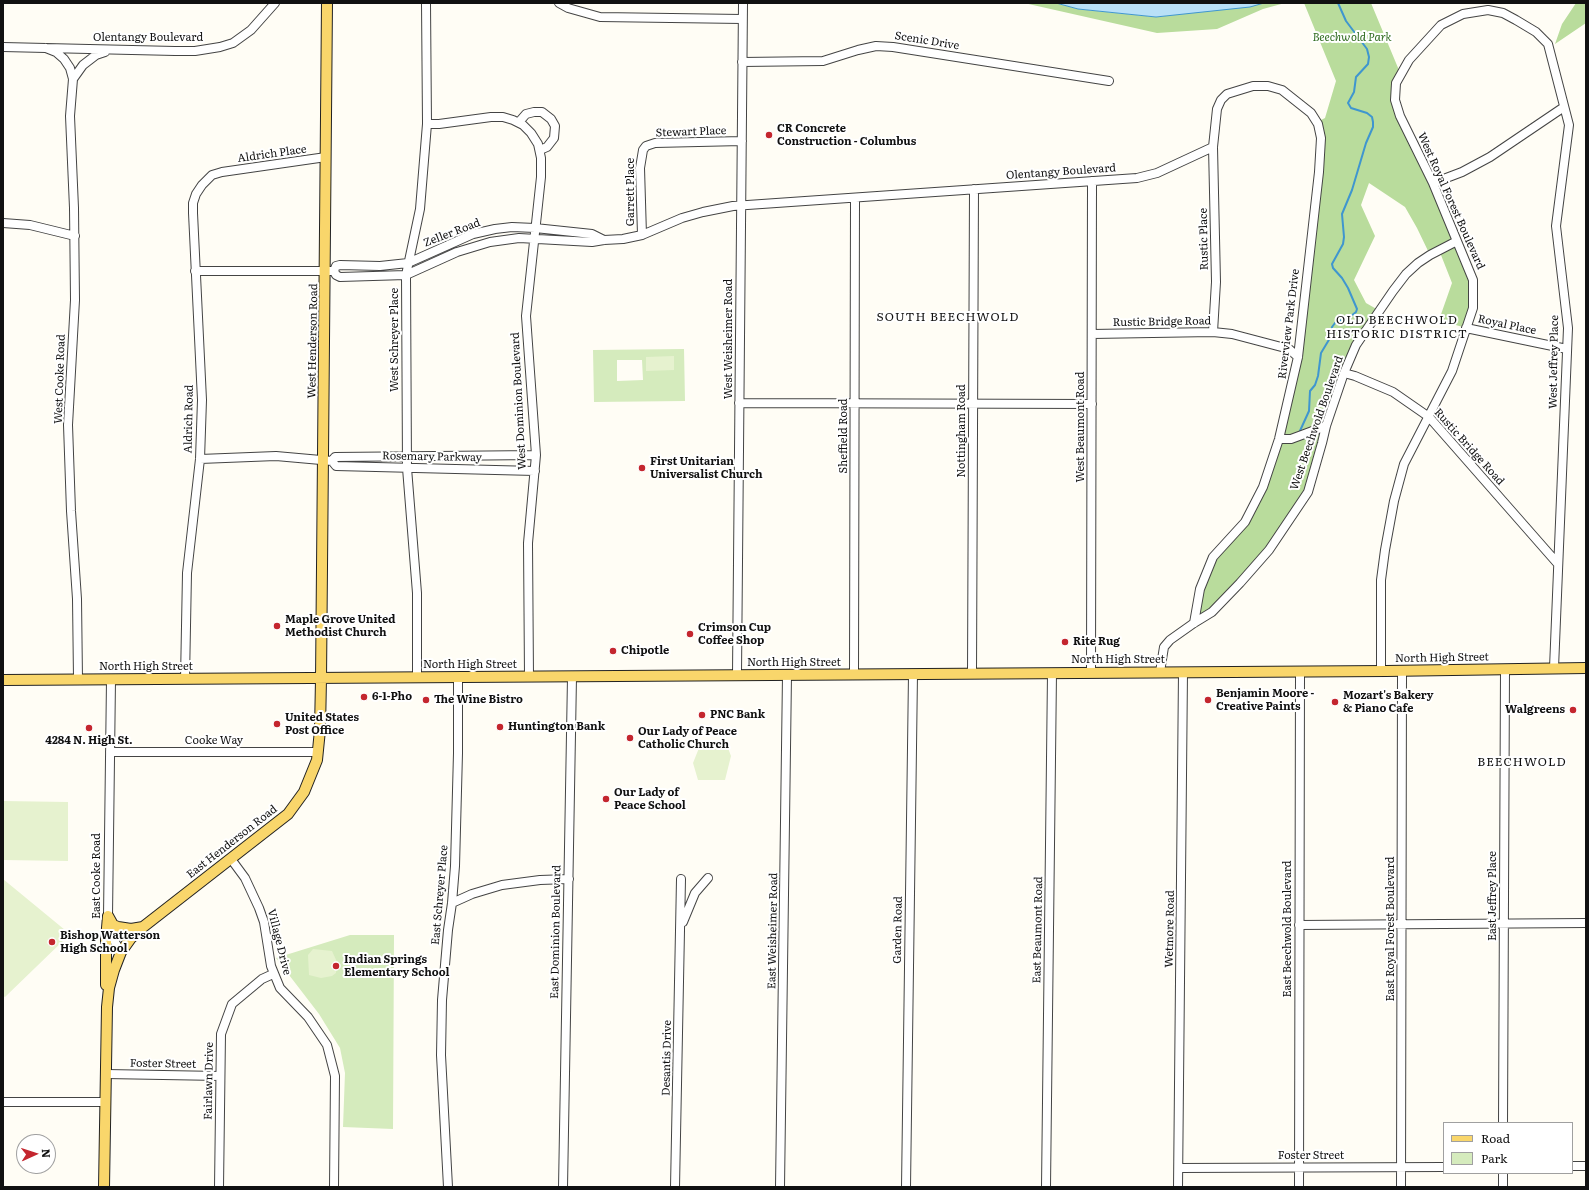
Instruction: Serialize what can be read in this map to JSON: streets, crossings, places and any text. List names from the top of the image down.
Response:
{
  "streets": {
    "main road": ["West Henderson Road", "North High Street", "East Henderson Road"],
    "street": [
      "Olentangy Boulevard",
      "Scenic Drive",
      "Stewart Place",
      "Aldrich Place",
      "Garrett Place",
      "West Royal Forest Boulevard",
      "Zeller Road",
      "Rustic Place",
      "Rustic Bridge Road",
      "Riverview Park Drive",
      "Royal Place",
      "West Weisheimer Road",
      "West Schreyer Place",
      "West Jeffrey Place",
      "West Cooke Road",
      "West Dominion Boulevard",
      "Aldrich Road",
      "West Beechwold Boulevard",
      "West Beaumont Road",
      "Nottingham Road",
      "Sheffield Road",
      "Rosemary Parkway",
      "Cooke Way",
      "East Cooke Road",
      "East Schreyer Place",
      "East Jeffrey Place",
      "Wetmore Road",
      "East Beechwold Boulevard",
      "East Royal Forest Boulevard",
      "Garden Road",
      "East Beaumont Road",
      "East Weisheimer Road",
      "East Dominion Boulevard",
      "Village Drive",
      "Desantis Drive",
      "Foster Street",
      "Fairlawn Drive"
    ]
  },
  "crossings": [
    ["Olentangy Boulevard", "Zeller Road"],
    ["Olentangy Boulevard", "Rustic Place"],
    ["Olentangy Boulevard", "Riverview Park Drive"],
    ["Olentangy Boulevard", "West Weisheimer Road"],
    ["Olentangy Boulevard", "West Cooke Road"],
    ["Olentangy Boulevard", "West Beaumont Road"],
    ["Olentangy Boulevard", "Nottingham Road"],
    ["Olentangy Boulevard", "Sheffield Road"],
    ["Scenic Drive", "West Weisheimer Road"],
    ["Stewart Place", "Garrett Place"],
    ["Stewart Place", "West Weisheimer Road"],
    ["Aldrich Place", "West Henderson Road"],
    ["Aldrich Place", "Aldrich Road"],
    ["Garrett Place", "Zeller Road"],
    ["West Royal Forest Boulevard", "Rustic Bridge Road"],
    ["West Royal Forest Boulevard", "Royal Place"],
    ["West Royal Forest Boulevard", "West Jeffrey Place"],
    ["West Royal Forest Boulevard", "West Beechwold Boulevard"],
    ["West Royal Forest Boulevard", "North High Street"],
    ["Zeller Road", "West Weisheimer Road"],
    ["Zeller Road", "West Schreyer Place"],
    ["Zeller Road", "West Henderson Road"],
    ["Zeller Road", "West Dominion Boulevard"],
    ["Zeller Road", "Aldrich Road"],
    ["Rustic Place", "Rustic Bridge Road"],
    ["Rustic Place", "Riverview Park Drive"],
    ["Rustic Bridge Road", "Riverview Park Drive"],
    ["Rustic Bridge Road", "West Jeffrey Place"],
    ["Rustic Bridge Road", "West Beechwold Boulevard"],
    ["Rustic Bridge Road", "West Beaumont Road"],
    ["Riverview Park Drive", "West Beechwold Boulevard"],
    ["Royal Place", "West Jeffrey Place"],
    ["West Weisheimer Road", "North High Street"],
    ["West Schreyer Place", "Rosemary Parkway"],
    ["West Schreyer Place", "North High Street"],
    ["West Henderson Road", "Rosemary Parkway"],
    ["West Henderson Road", "North High Street"],
    ["West Henderson Road", "East Henderson Road"],
    ["West Jeffrey Place", "North High Street"],
    ["West Cooke Road", "North High Street"],
    ["West Dominion Boulevard", "Rosemary Parkway"],
    ["West Dominion Boulevard", "North High Street"],
    ["Aldrich Road", "Rosemary Parkway"],
    ["Aldrich Road", "North High Street"],
    ["West Beechwold Boulevard", "North High Street"],
    ["West Beaumont Road", "North High Street"],
    ["Nottingham Road", "North High Street"],
    ["Sheffield Road", "North High Street"],
    ["North High Street", "East Henderson Road"],
    ["North High Street", "East Cooke Road"],
    ["North High Street", "East Schreyer Place"],
    ["North High Street", "East Jeffrey Place"],
    ["North High Street", "Wetmore Road"],
    ["North High Street", "East Beechwold Boulevard"],
    ["North High Street", "East Royal Forest Boulevard"],
    ["North High Street", "Garden Road"],
    ["North High Street", "East Beaumont Road"],
    ["North High Street", "East Weisheimer Road"],
    ["North High Street", "East Dominion Boulevard"],
    ["Cooke Way", "East Henderson Road"],
    ["Cooke Way", "East Cooke Road"],
    ["East Henderson Road", "East Cooke Road"],
    ["East Henderson Road", "Village Drive"],
    ["Wetmore Road", "Foster Street"],
    ["East Beechwold Boulevard", "Foster Street"],
    ["East Royal Forest Boulevard", "Foster Street"],
    ["Village Drive", "Fairlawn Drive"],
    ["Foster Street", "Fairlawn Drive"]
  ],
  "districts": ["SOUTH BEECHWOLD", "OLD BEECHWOLD HISTORIC DISTRICT", "BEECHWOLD"],
  "parks": ["Beechwold Park"],
  "places": [
    "CR Concrete Construction - Columbus",
    "First Unitarian Universalist Church",
    "Maple Grove United Methodist Church",
    "Crimson Cup Coffee Shop",
    "Rite Rug",
    "Chipotle",
    "6-1-Pho",
    "The Wine Bistro",
    "Benjamin Moore - Creative Paints",
    "Mozart's Bakery & Piano Cafe",
    "Walgreens",
    "PNC Bank",
    "United States Post Office",
    "Huntington Bank",
    "4284 N. High St.",
    "Our Lady of Peace Catholic Church",
    "Our Lady of Peace School",
    "Bishop Watterson High School",
    "Indian Springs Elementary School"
  ],
  "legend": ["Road", "Park"],
  "north": "right"
}
